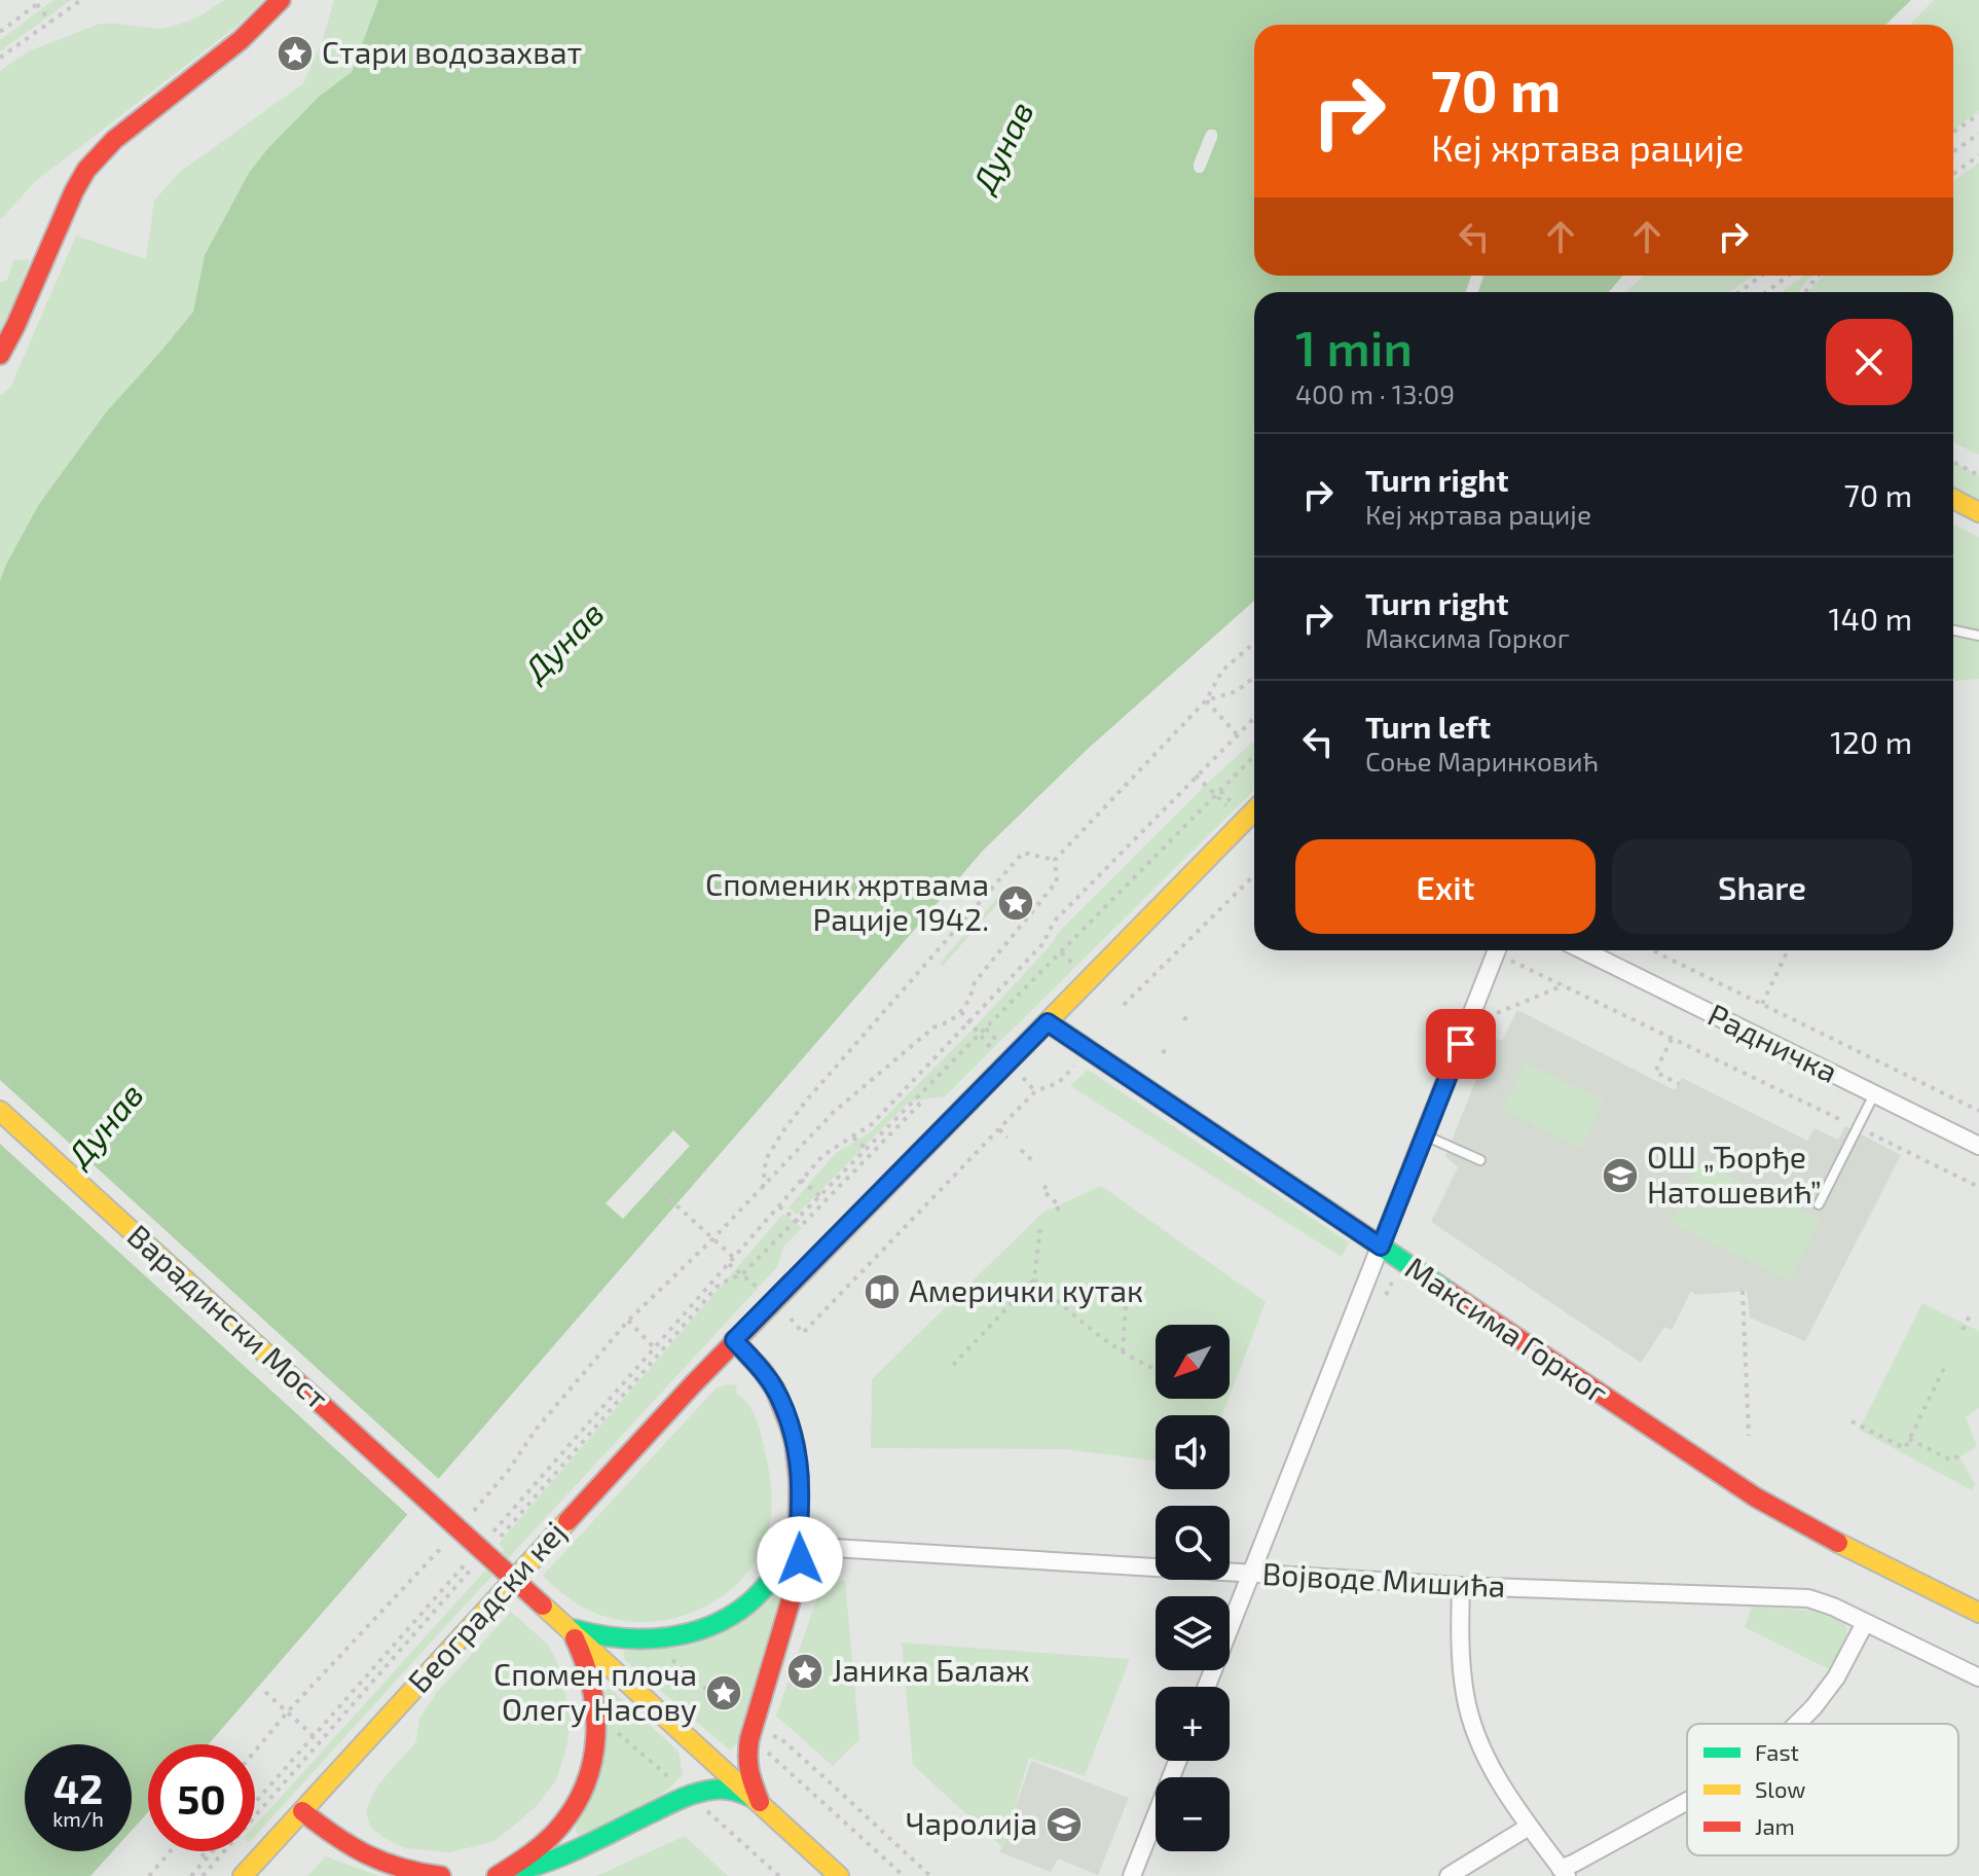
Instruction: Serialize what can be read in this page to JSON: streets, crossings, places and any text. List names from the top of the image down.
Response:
{
  "streets": {
    "main road": ["Варадински Мост", "Максима Горког", "Београдски кеј"],
    "street": ["Радничка", "Војводе Мишића"]
  },
  "crossings": [
    ["Максима Горког", "Београдски кеј"]
  ],
  "water": ["Дунав"],
  "places": {
    "place": [
      "Стари водозахват",
      "Споменик жртвама Рације 1942.",
      "Јаника Балаж",
      "Спомен плоча Олегу Насову"
    ],
    "school or university": ["ОШ „Ђорђе Натошевић”", "Чаролија"],
    "library": ["Амерички кутак"]
  },
  "legend": ["Fast", "Slow", "Jam"],
  "north": "bottom left",
  "page": {
    "turn": ["70 m", "Кеј жртава рације"],
    "heading": ["1 min", "400 m · 13:09"],
    "list": [
      {
        "name": "Turn right",
        "note": "Кеј жртава рације",
        "value": "70 m"
      },
      {
        "name": "Turn right",
        "note": "Максима Горког",
        "value": "140 m"
      },
      {
        "name": "Turn left",
        "note": "Соње Маринковић",
        "value": "120 m"
      }
    ],
    "buttons": ["Exit", "Share"],
    "map_buttons": ["+", "−"],
    "speed": "42 km/h",
    "limit": "50"
  }
}
